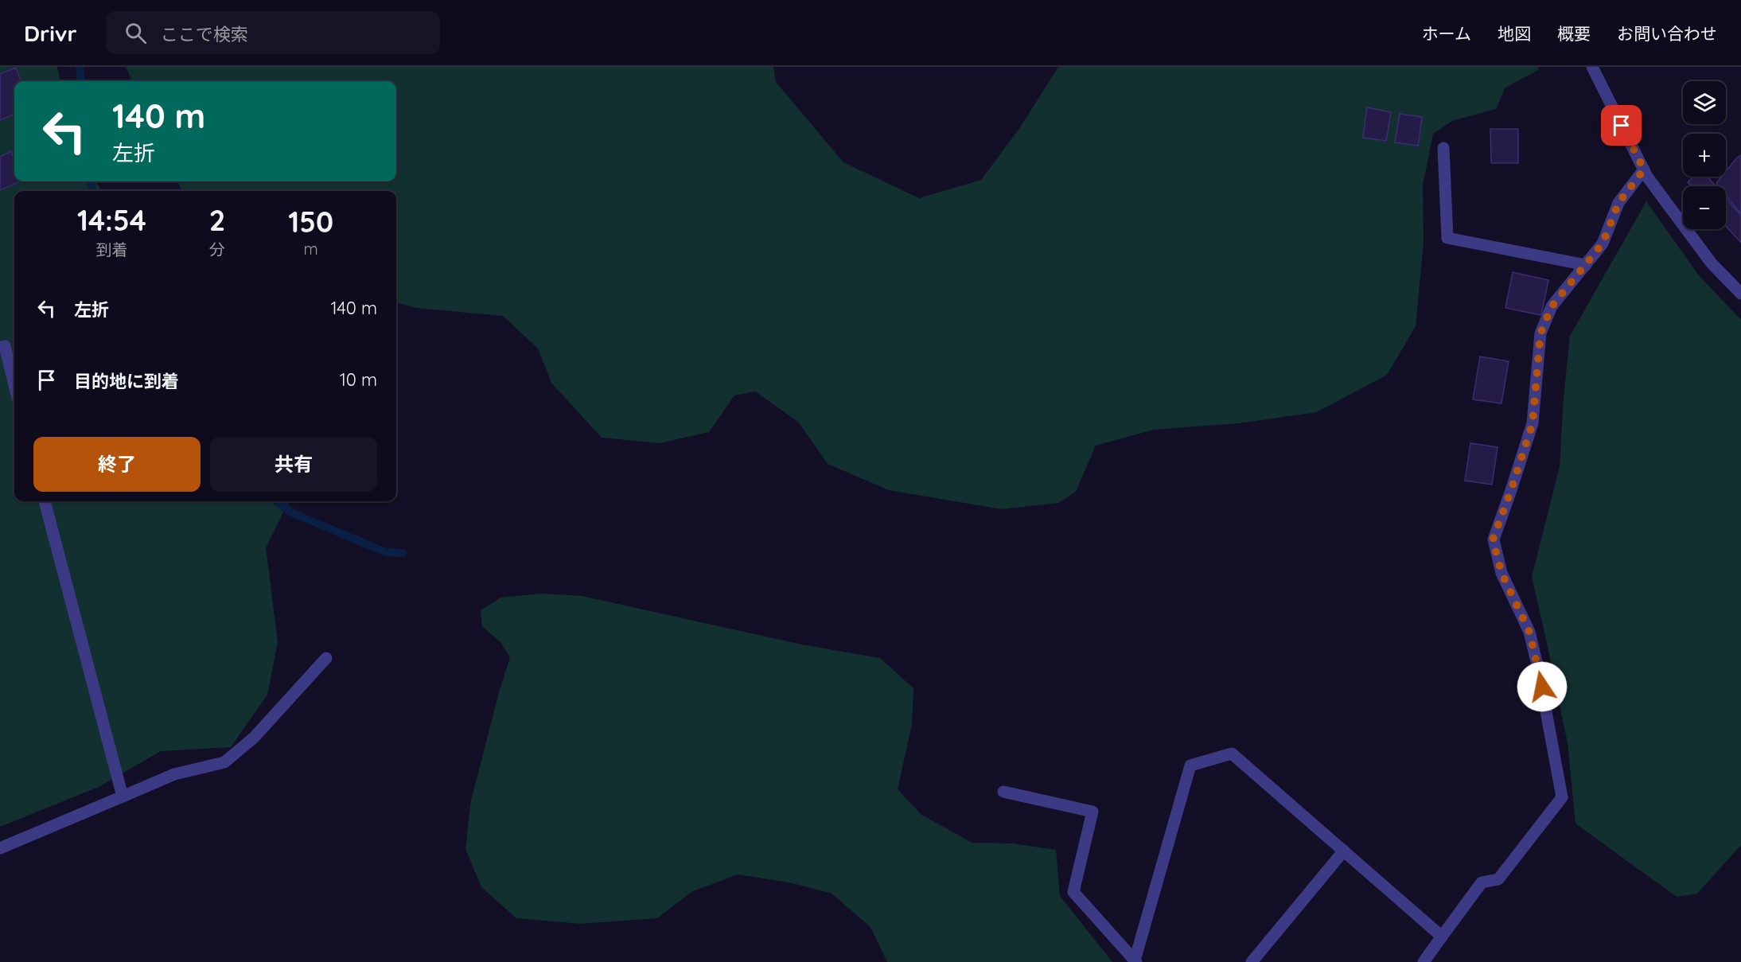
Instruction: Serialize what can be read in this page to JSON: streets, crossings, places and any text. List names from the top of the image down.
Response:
{
  "page": {
    "header": "Drivr",
    "search": "ここで検索",
    "nav": [
      "ホーム",
      "地図",
      "概要",
      "お問い合わせ"
    ],
    "map_buttons": ["+", "−"],
    "turn": ["140 m", "左折"],
    "eta": [
      "14:54",
      "到着",
      "2",
      "分",
      "150",
      "m"
    ],
    "list": [
      {
        "name": "左折",
        "value": "140 m"
      },
      {
        "name": "目的地に到着",
        "value": "10 m"
      }
    ],
    "buttons": ["終了", "共有"]
  }
}
